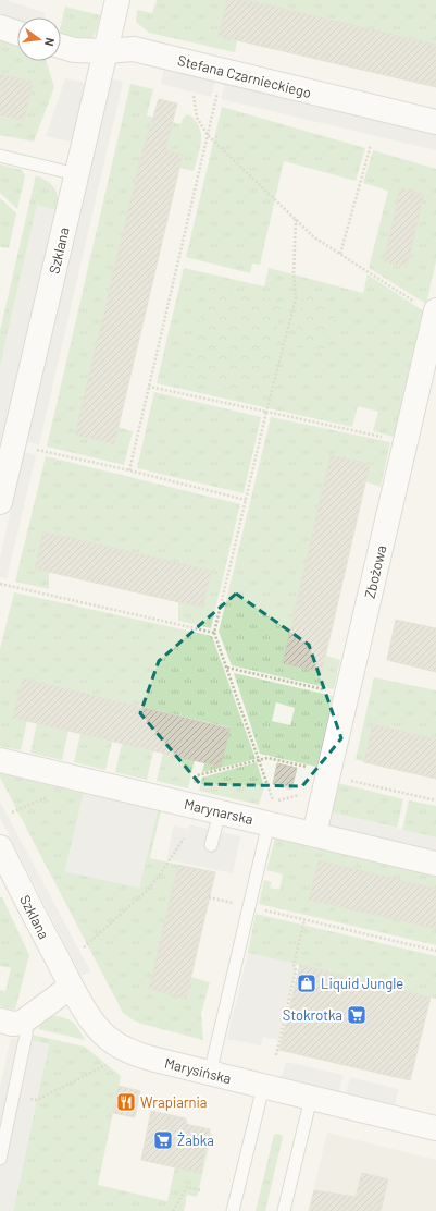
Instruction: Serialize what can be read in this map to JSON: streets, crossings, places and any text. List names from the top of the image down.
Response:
{
  "streets": {
    "street": [
      "Stefana Czarnieckiego",
      "Szklana",
      "Zbożowa",
      "Marynarska",
      "Marysińska"
    ]
  },
  "crossings": [
    ["Stefana Czarnieckiego", "Szklana"],
    ["Szklana", "Marysińska"],
    ["Zbożowa", "Marynarska"]
  ],
  "places": {
    "shop": ["Liquid Jungle"],
    "supermarket": ["Stokrotka", "Żabka"],
    "restaurant": ["Wrapiarnia"]
  },
  "north": "right"
}
